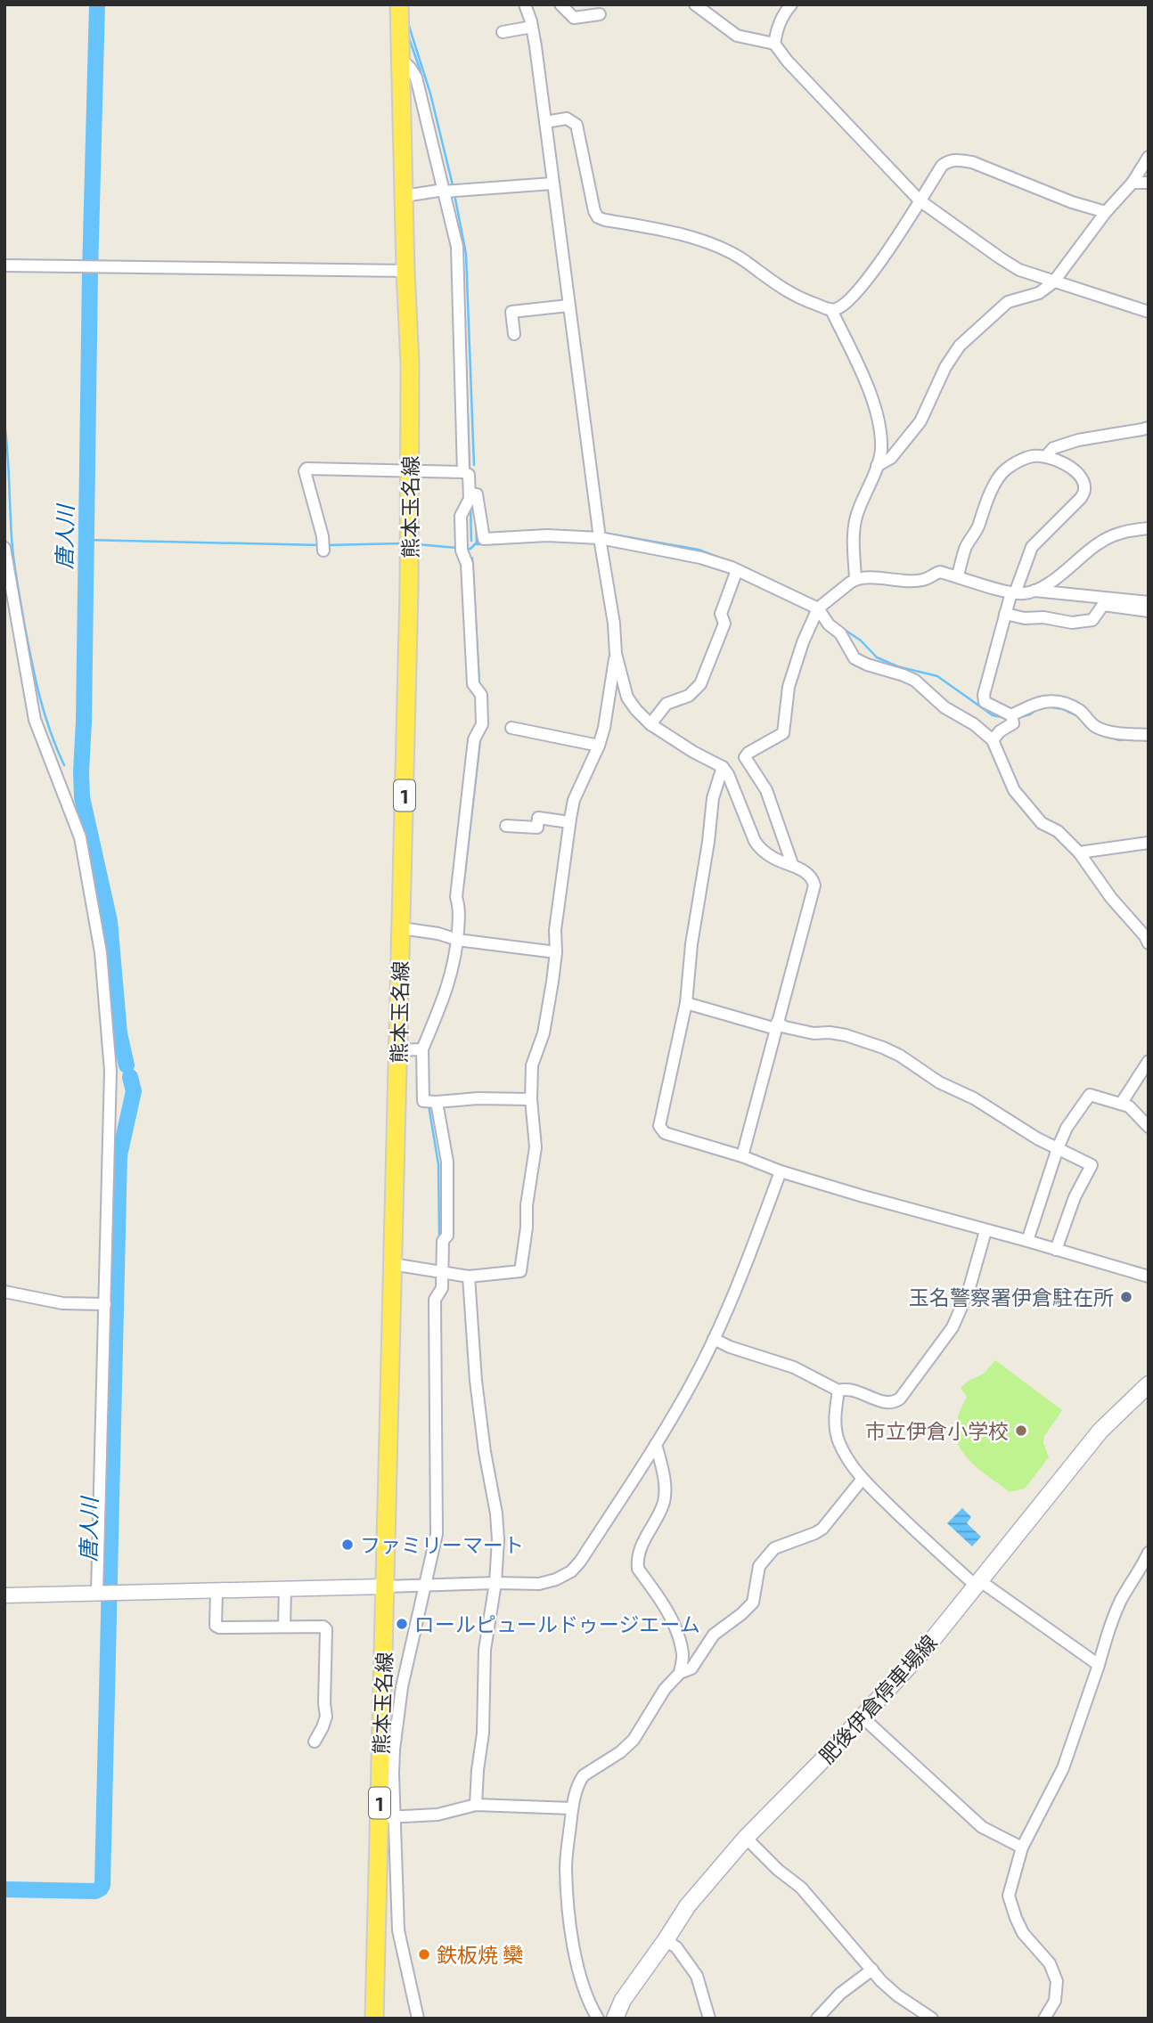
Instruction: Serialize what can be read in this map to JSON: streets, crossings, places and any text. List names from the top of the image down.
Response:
{
  "streets": {
    "main road": ["熊本玉名線", "1", "肥後伊倉停車場線"]
  },
  "water": ["唐人川"],
  "places": [
    "玉名警察署伊倉駐在所",
    "市立伊倉小学校",
    "ファミリーマート",
    "ロールピュールドゥージエーム",
    "鉄板焼 欒"
  ]
}
